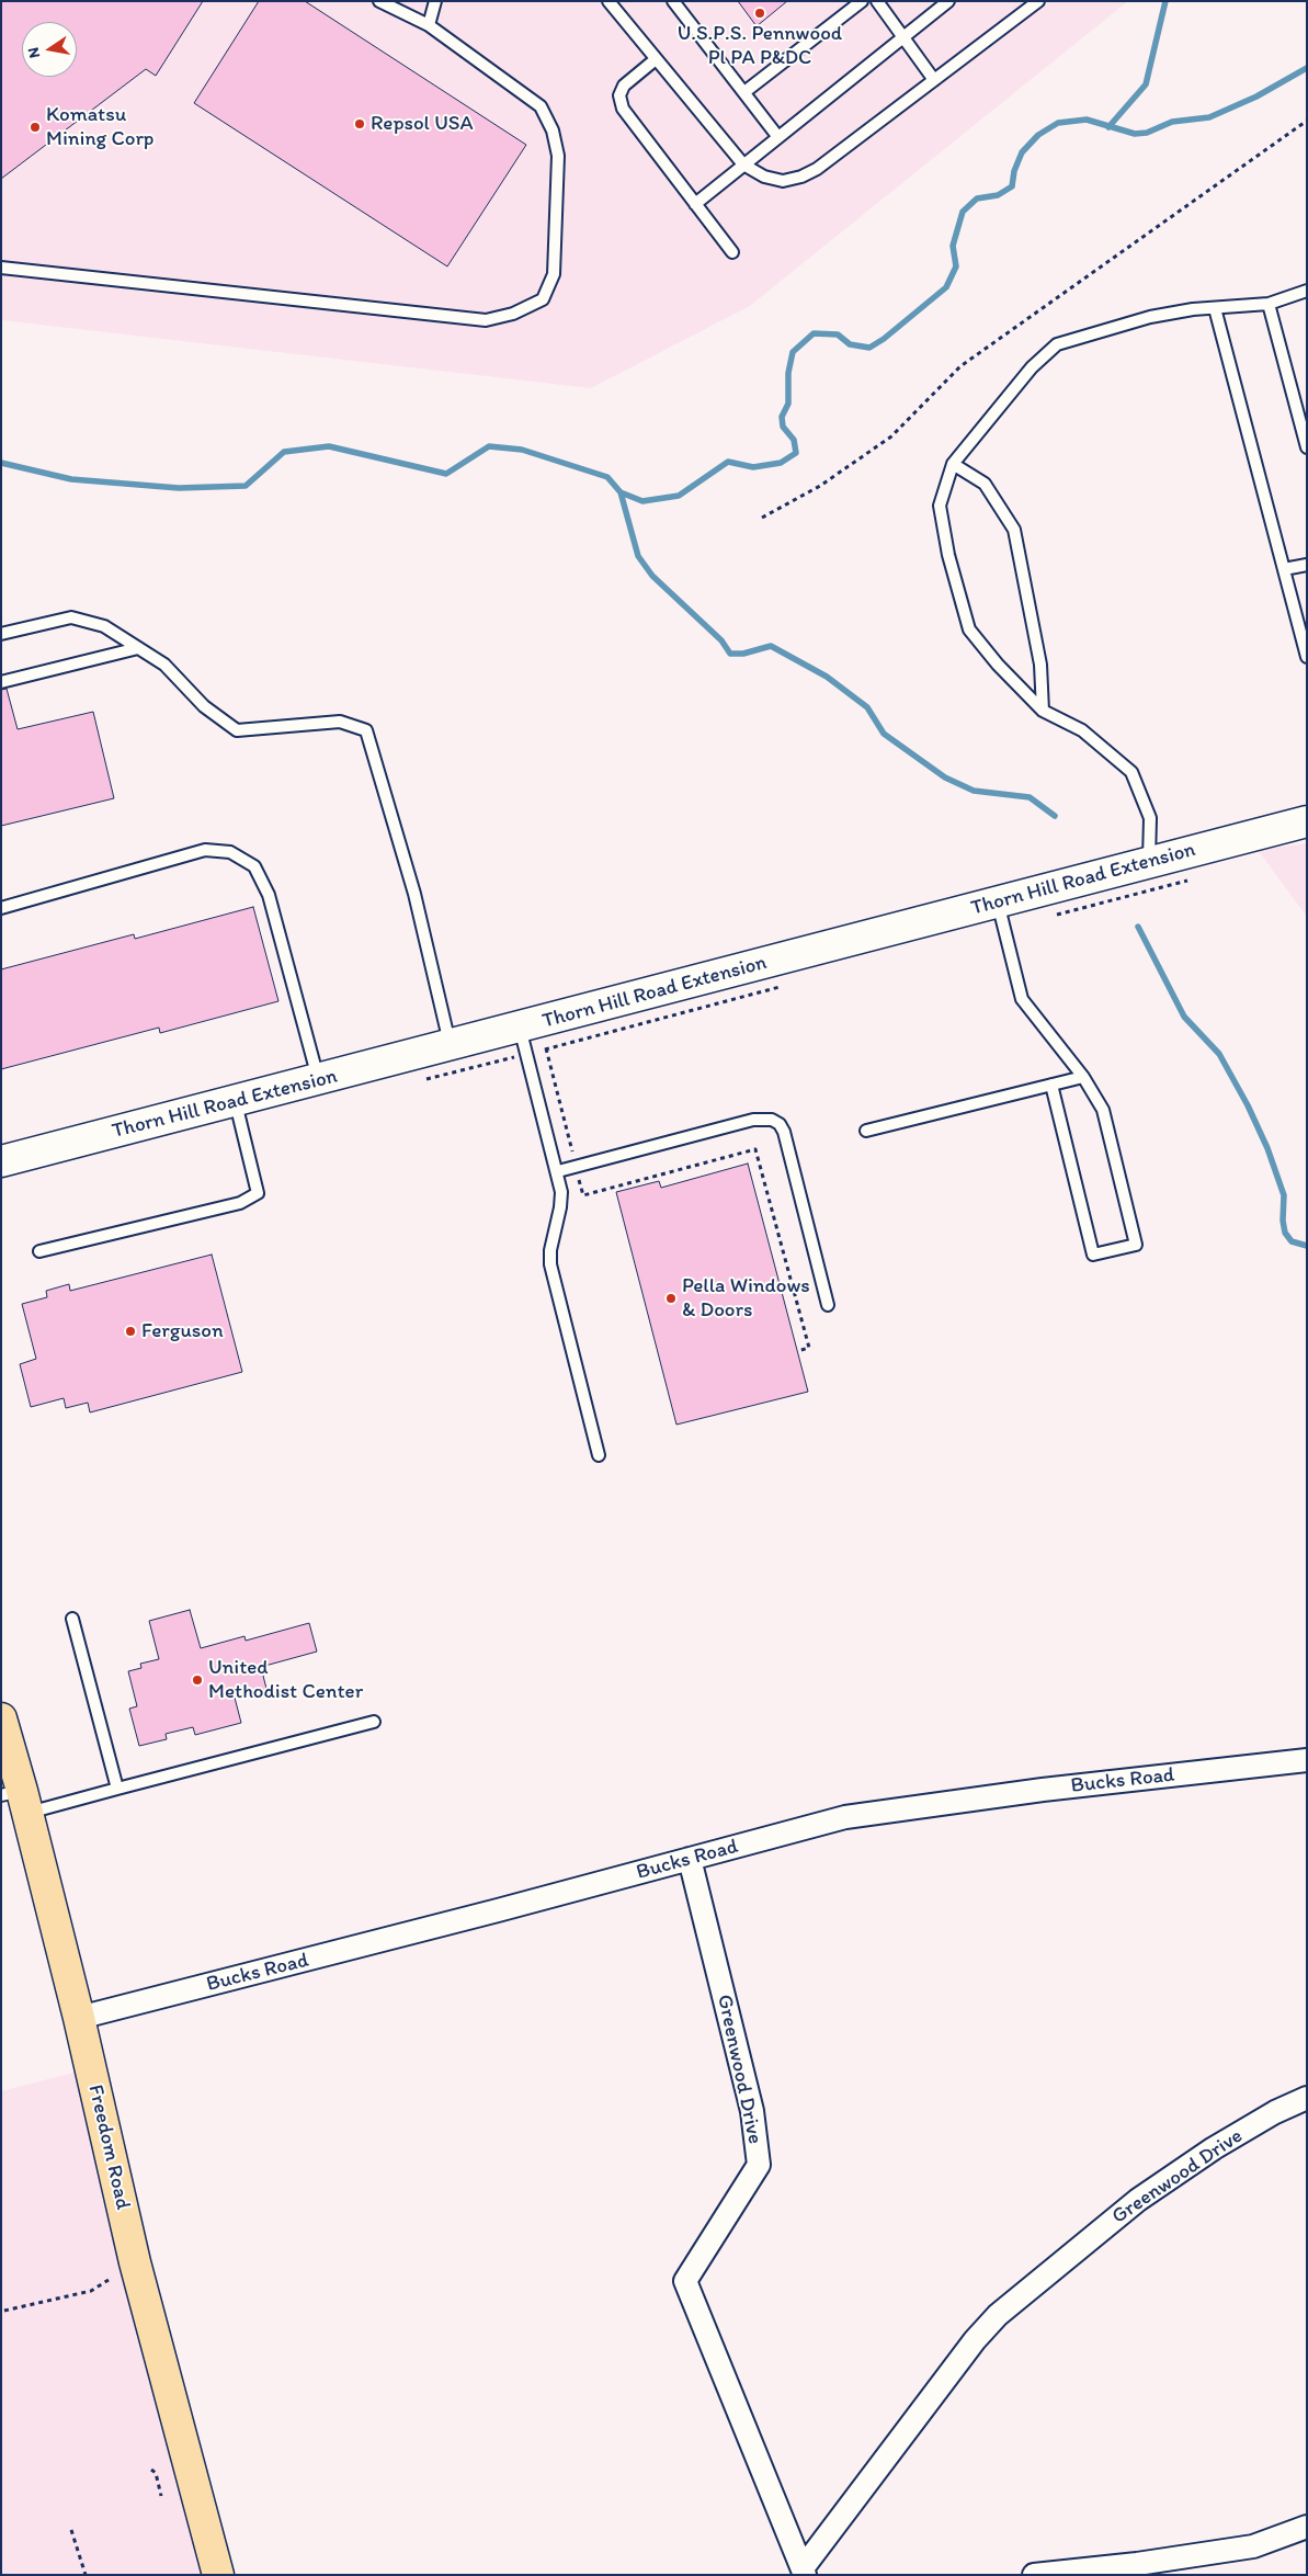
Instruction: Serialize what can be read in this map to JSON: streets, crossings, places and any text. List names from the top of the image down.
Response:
{
  "streets": {
    "main road": ["Freedom Road"],
    "street": ["Thorn Hill Road Extension", "Bucks Road", "Greenwood Drive"]
  },
  "crossings": [
    ["Bucks Road", "Greenwood Drive"],
    ["Bucks Road", "Freedom Road"]
  ],
  "places": [
    "U.S.P.S. Pennwood Pl PA P&DC",
    "Repsol USA",
    "Komatsu Mining Corp",
    "Pella Windows & Doors",
    "Ferguson",
    "United Methodist Center"
  ],
  "north": "left"
}
